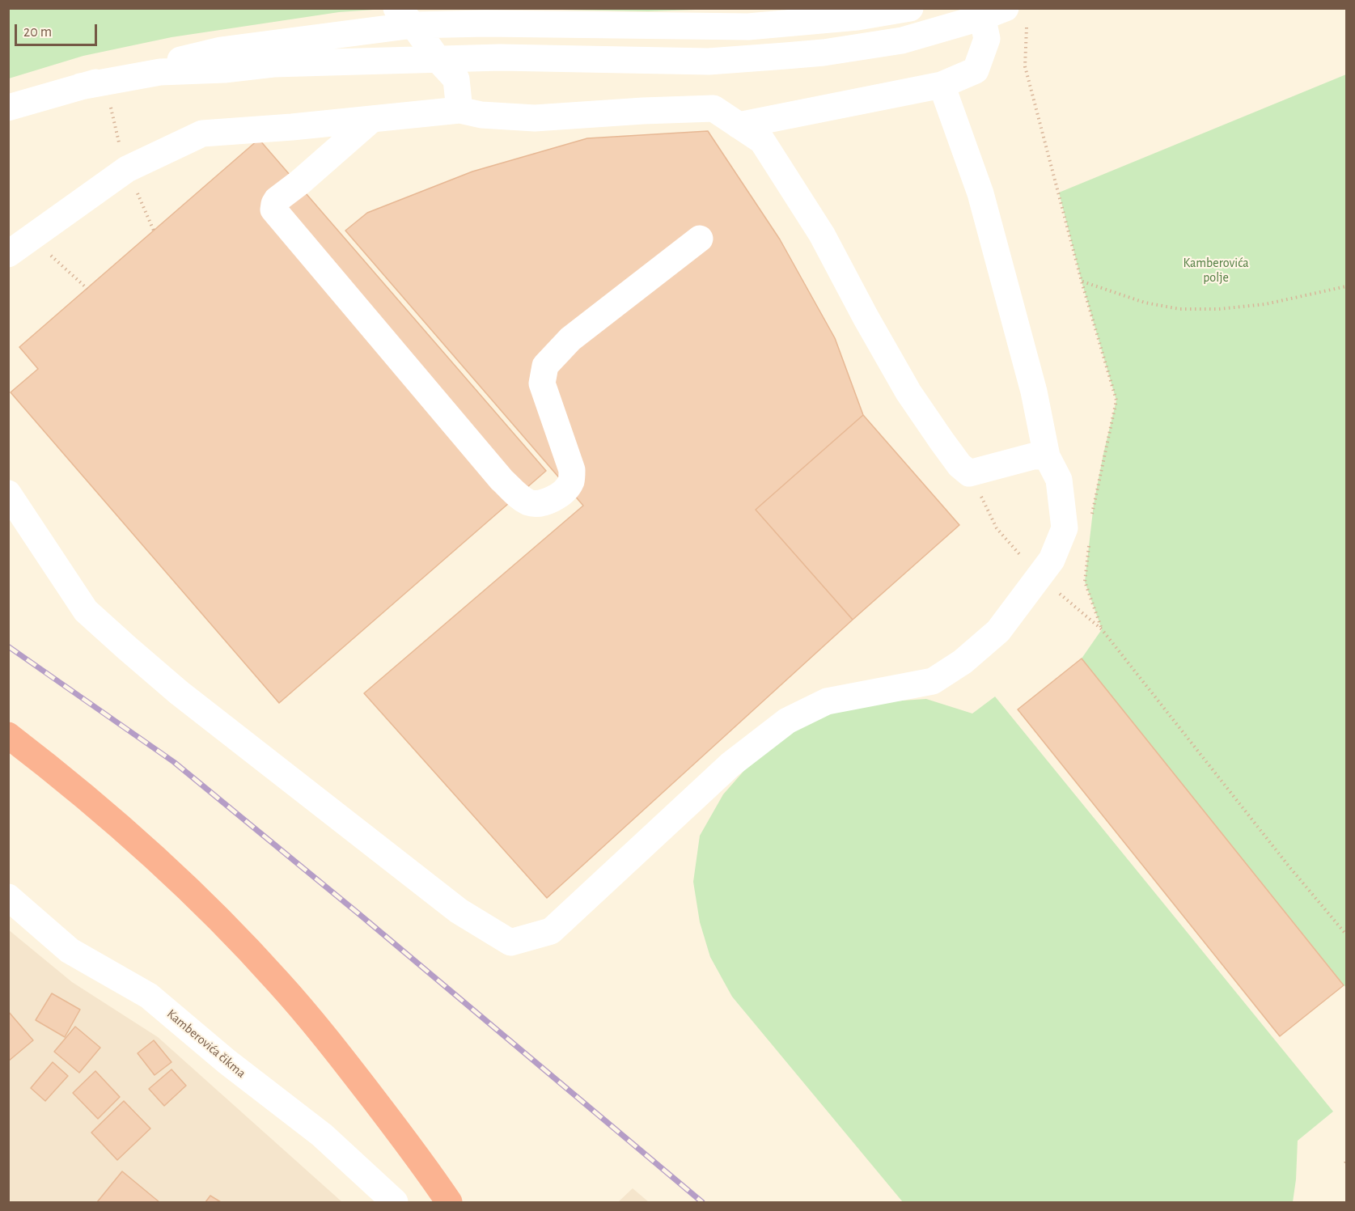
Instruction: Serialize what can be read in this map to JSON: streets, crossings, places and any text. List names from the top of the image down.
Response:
{
  "streets": {
    "street": ["Kamberovića čikma"]
  },
  "parks": ["Kamberovića polje"],
  "scale_bar": "20 m"
}
